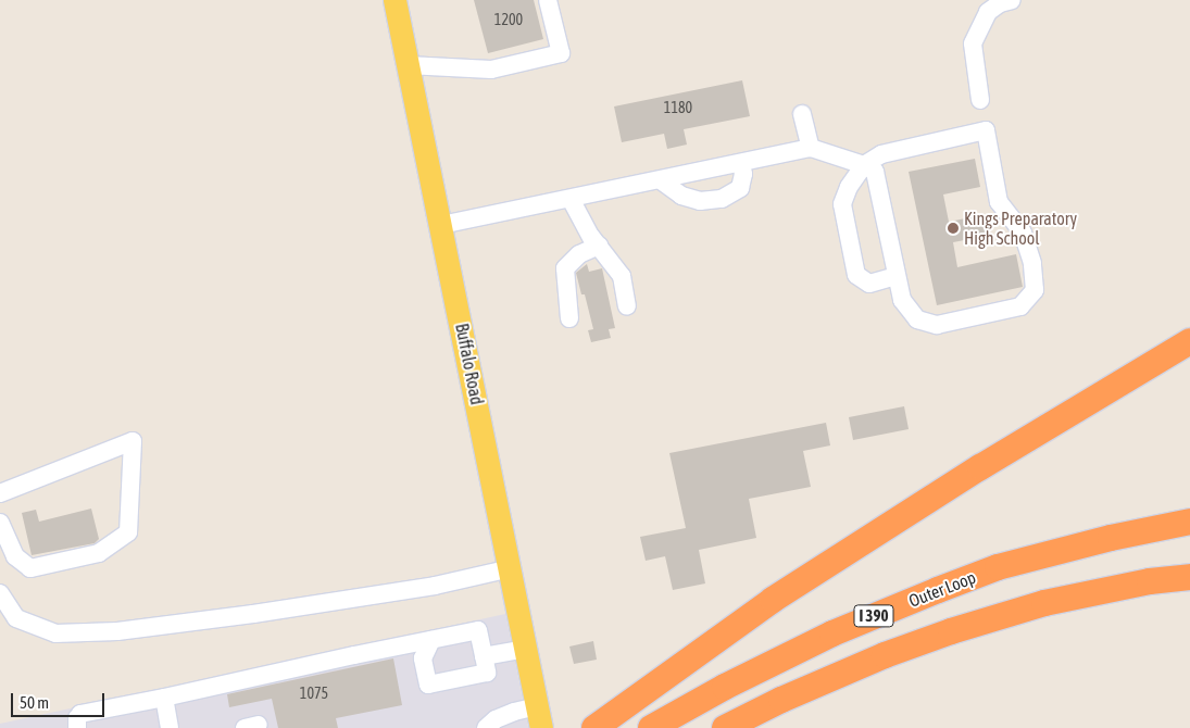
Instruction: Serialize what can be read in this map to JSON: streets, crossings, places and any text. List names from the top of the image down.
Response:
{
  "streets": {
    "highway": ["Outer Loop", "I 390"],
    "main road": ["Buffalo Road"]
  },
  "places": ["Kings Preparatory High School"],
  "house_numbers": ["1200", "1180", "1075"],
  "scale_bar": "50 m"
}
